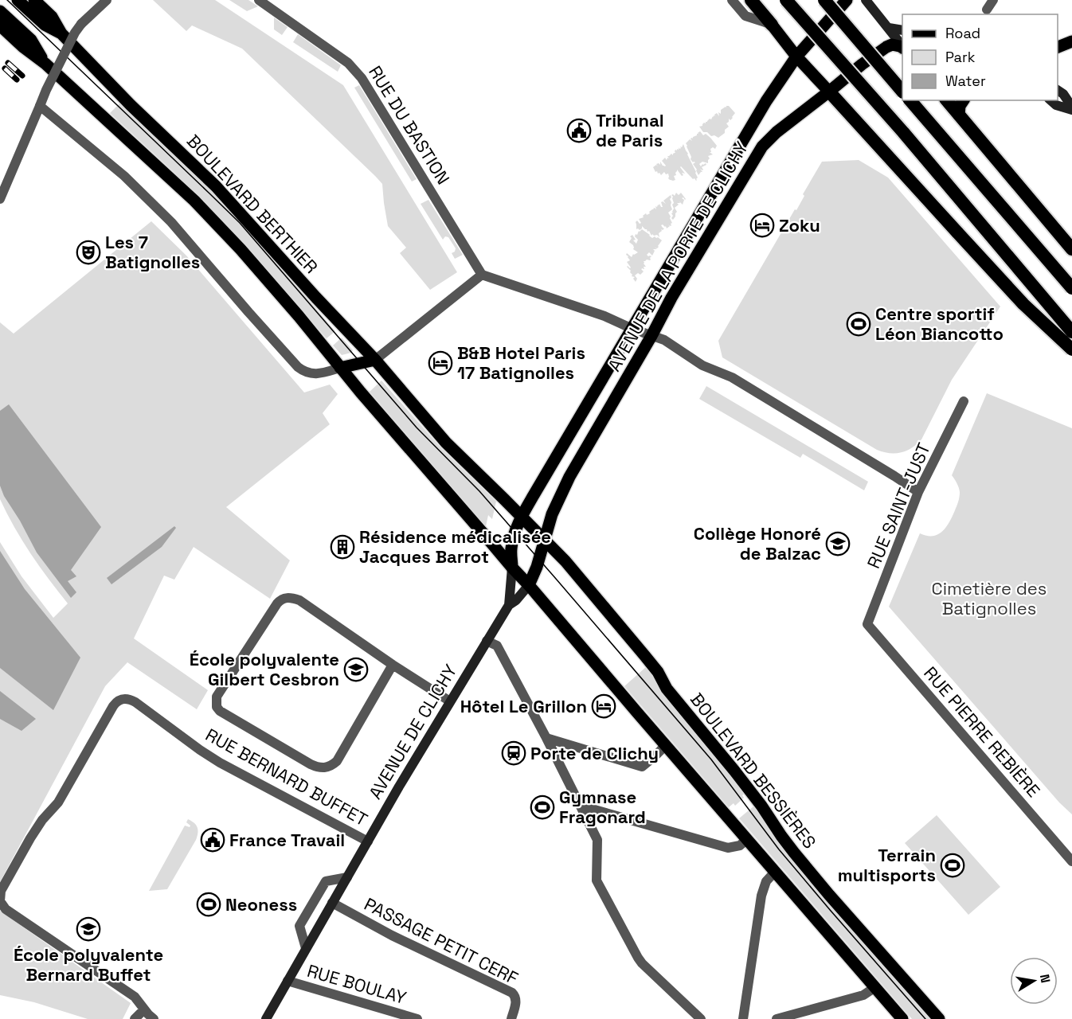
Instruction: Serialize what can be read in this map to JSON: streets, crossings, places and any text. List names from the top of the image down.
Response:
{
  "streets": {
    "main road": [
      "BOULEVARD BERTHIER",
      "AVENUE DE LA PORTE DE CLICHY",
      "AVENUE DE CLICHY",
      "BOULEVARD BESSIÈRES"
    ],
    "street": [
      "RUE DU BASTION",
      "RUE SAINT-JUST",
      "RUE PIERRE REBIÈRE",
      "RUE BERNARD BUFFET",
      "PASSAGE PETIT CERF",
      "RUE BOULAY"
    ]
  },
  "crossings": [
    ["BOULEVARD BERTHIER", "AVENUE DE LA PORTE DE CLICHY"],
    ["BOULEVARD BERTHIER", "BOULEVARD BESSIÈRES"],
    ["AVENUE DE LA PORTE DE CLICHY", "AVENUE DE CLICHY"],
    ["AVENUE DE LA PORTE DE CLICHY", "BOULEVARD BESSIÈRES"],
    ["RUE SAINT-JUST", "RUE PIERRE REBIÈRE"],
    ["AVENUE DE CLICHY", "RUE BERNARD BUFFET"],
    ["AVENUE DE CLICHY", "PASSAGE PETIT CERF"],
    ["AVENUE DE CLICHY", "RUE BOULAY"]
  ],
  "parks": ["Cimetière des Batignolles"],
  "places": {
    "public building": ["Tribunal de Paris", "France Travail"],
    "hotel": ["Zoku", "B&B Hotel Paris 17 Batignolles", "Hôtel Le Grillon"],
    "theatre": ["Les 7 Batignolles"],
    "sports": [
      "Centre sportif Léon Biancotto",
      "Gymnase Fragonard",
      "Terrain multisports",
      "Neoness"
    ],
    "school or university": ["Collège Honoré de Balzac", "École polyvalente Gilbert Cesbron", "École polyvalente Bernard Buffet"],
    "building": ["Résidence médicalisée Jacques Barrot"],
    "station": ["Porte de Clichy"]
  },
  "legend": ["Road", "Park", "Water"],
  "north": "right"
}
